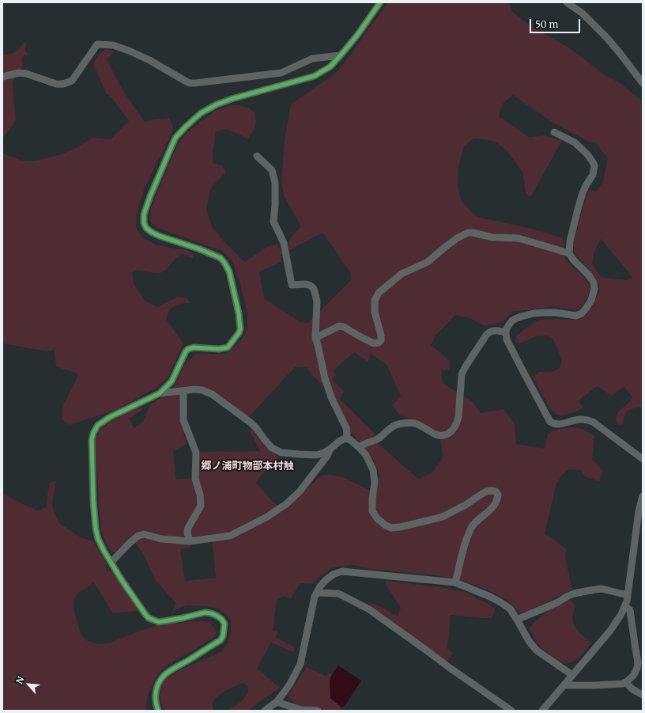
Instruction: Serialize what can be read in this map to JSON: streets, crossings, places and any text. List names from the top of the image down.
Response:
{
  "districts": ["郷ノ浦町物部本村触"],
  "scale_bar": "50 m",
  "north": "top left"
}
